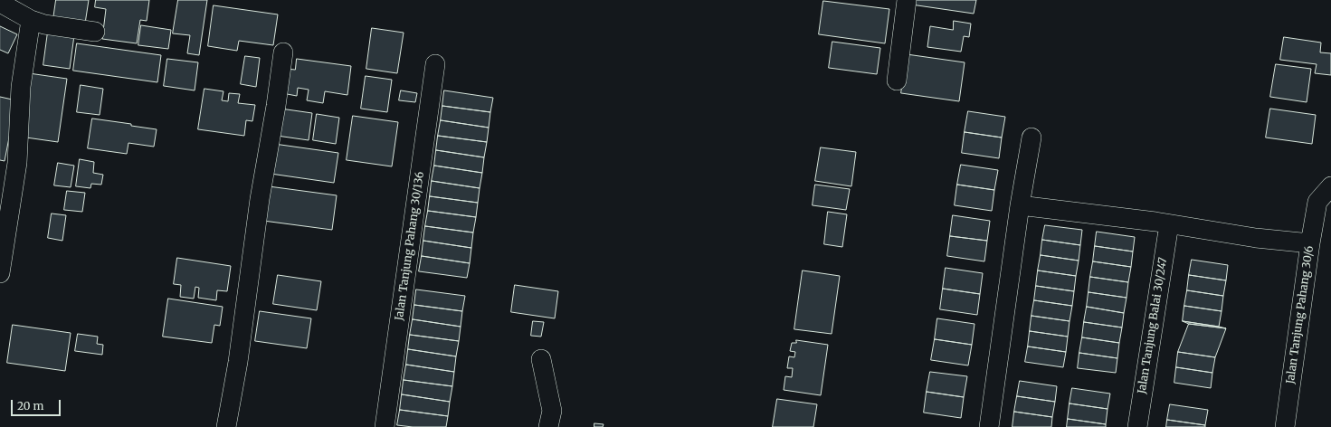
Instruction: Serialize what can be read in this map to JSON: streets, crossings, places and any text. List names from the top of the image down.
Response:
{
  "streets": {
    "street": ["Jalan Tanjung Pahang 30/136", "Jalan Tanjung Pahang 30/6", "Jalan Tanjung Balai 30/247"]
  },
  "scale_bar": "20 m"
}
